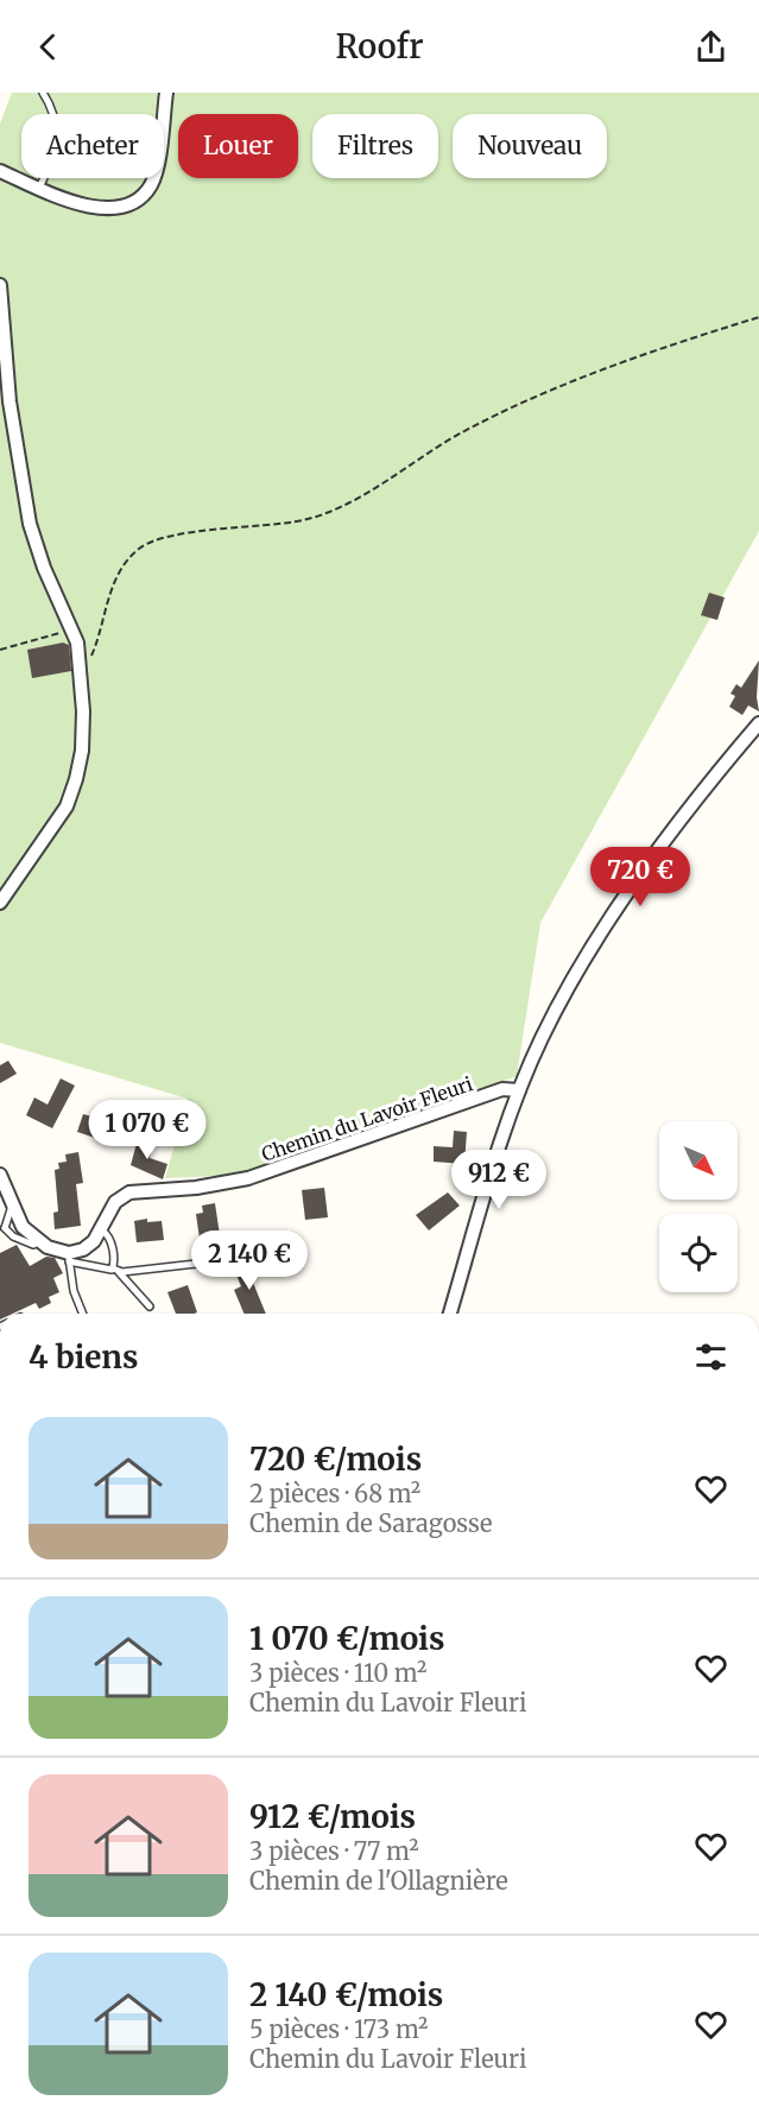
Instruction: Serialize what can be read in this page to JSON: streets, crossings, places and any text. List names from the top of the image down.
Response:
{
  "streets": {
    "street": ["Chemin du Lavoir Fleuri"]
  },
  "north": "bottom right",
  "page": {
    "header": "Roofr",
    "chip": [
      "Acheter",
      "Louer",
      "Filtres",
      "Nouveau"
    ],
    "price": [
      "720 €",
      "1 070 €",
      "912 €",
      "2 140 €"
    ],
    "heading": "4 biens",
    "list": [
      {
        "name": "720 €/mois",
        "note": "2 pièces · 68 m² · Chemin de Saragosse"
      },
      {
        "name": "1 070 €/mois",
        "note": "3 pièces · 110 m² · Chemin du Lavoir Fleuri"
      },
      {
        "name": "912 €/mois",
        "note": "3 pièces · 77 m² · Chemin de l'Ollagnière"
      },
      {
        "name": "2 140 €/mois",
        "note": "5 pièces · 173 m² · Chemin du Lavoir Fleuri"
      }
    ]
  }
}
